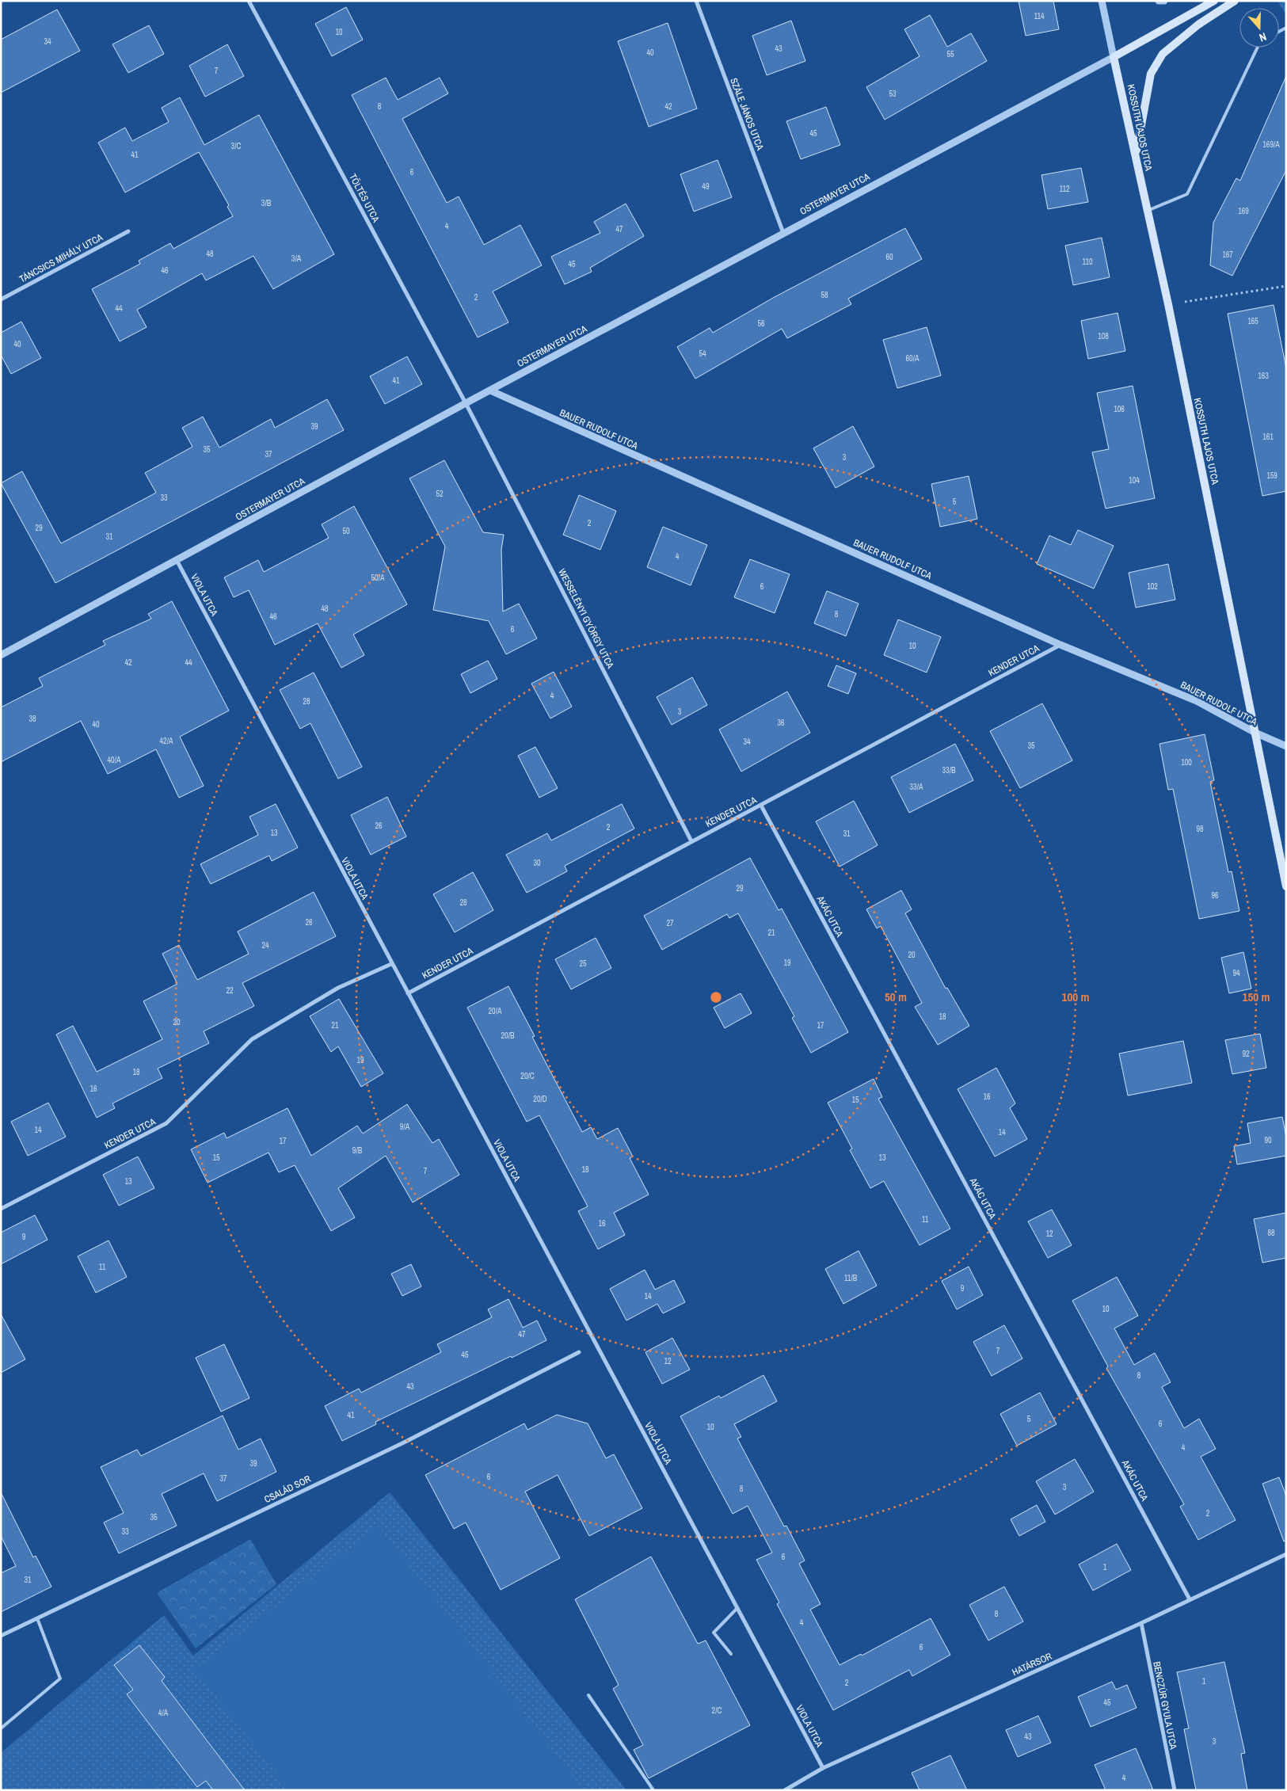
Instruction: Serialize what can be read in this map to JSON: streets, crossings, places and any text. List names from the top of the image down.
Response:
{
  "streets": {
    "main road": ["KOSSUTH LAJOS UTCA"],
    "street": [
      "SZÁLE JÁNOS UTCA",
      "OSTERMAYER UTCA",
      "TÖLTÉS UTCA",
      "TÁNCSICS MIHÁLY UTCA",
      "BAUER RUDOLF UTCA",
      "VIOLA UTCA",
      "WESSELÉNYI GYÖRGY UTCA",
      "KENDER UTCA",
      "AKÁC UTCA",
      "CSALÁD SOR",
      "HATÁRSOR",
      "BENCZÚR GYULA UTCA"
    ]
  },
  "crossings": [
    ["SZÁLE JÁNOS UTCA", "OSTERMAYER UTCA"],
    ["KOSSUTH LAJOS UTCA", "OSTERMAYER UTCA"],
    ["KOSSUTH LAJOS UTCA", "BAUER RUDOLF UTCA"],
    ["OSTERMAYER UTCA", "TÖLTÉS UTCA"],
    ["OSTERMAYER UTCA", "BAUER RUDOLF UTCA"],
    ["OSTERMAYER UTCA", "VIOLA UTCA"],
    ["OSTERMAYER UTCA", "WESSELÉNYI GYÖRGY UTCA"],
    ["TÖLTÉS UTCA", "WESSELÉNYI GYÖRGY UTCA"],
    ["BAUER RUDOLF UTCA", "KENDER UTCA"],
    ["VIOLA UTCA", "KENDER UTCA"],
    ["VIOLA UTCA", "HATÁRSOR"],
    ["WESSELÉNYI GYÖRGY UTCA", "KENDER UTCA"],
    ["KENDER UTCA", "AKÁC UTCA"],
    ["AKÁC UTCA", "HATÁRSOR"],
    ["HATÁRSOR", "BENCZÚR GYULA UTCA"]
  ],
  "house_numbers": [
    "114",
    "10",
    "34",
    "43",
    "40",
    "55",
    "7",
    "53",
    "8",
    "42",
    "45",
    "169/A",
    "3/C",
    "41",
    "6",
    "49",
    "112",
    "3/B",
    "169",
    "4",
    "47",
    "48",
    "167",
    "60",
    "3/A",
    "110",
    "45",
    "46",
    "58",
    "2",
    "44",
    "165",
    "56",
    "108",
    "40",
    "54",
    "60/A",
    "163",
    "41",
    "106",
    "39",
    "161",
    "35",
    "37",
    "3",
    "159",
    "104",
    "52",
    "33",
    "5",
    "2",
    "29",
    "50",
    "31",
    "4",
    "50/A",
    "6",
    "102",
    "48",
    "8",
    "46",
    "6",
    "10",
    "42",
    "44",
    "4",
    "28",
    "3",
    "38",
    "36",
    "40",
    "42/A",
    "34",
    "35",
    "40/A",
    "100",
    "33/B",
    "33/A",
    "26",
    "2",
    "98",
    "13",
    "31",
    "30",
    "29",
    "96",
    "28",
    "26",
    "27",
    "21",
    "24",
    "20",
    "19",
    "25",
    "94",
    "22",
    "20/A",
    "18",
    "20",
    "21",
    "17",
    "20/B",
    "92",
    "19",
    "18",
    "20/C",
    "16",
    "16",
    "20/D",
    "15",
    "9/A",
    "14",
    "14",
    "90",
    "17",
    "9/B",
    "15",
    "13",
    "18",
    "7",
    "13",
    "11",
    "16",
    "88",
    "12",
    "9",
    "11",
    "11/B",
    "9",
    "14",
    "10",
    "47",
    "7",
    "45",
    "12",
    "8",
    "43",
    "41",
    "5",
    "6",
    "10",
    "4",
    "39",
    "6",
    "37",
    "3",
    "8",
    "2",
    "35",
    "33",
    "6",
    "1",
    "31",
    "8",
    "4",
    "6",
    "1",
    "2",
    "45",
    "2/C",
    "4/A",
    "43",
    "3",
    "4"
  ],
  "north": "bottom",
  "rings": ["50 m", "100 m", "150 m"]
}
